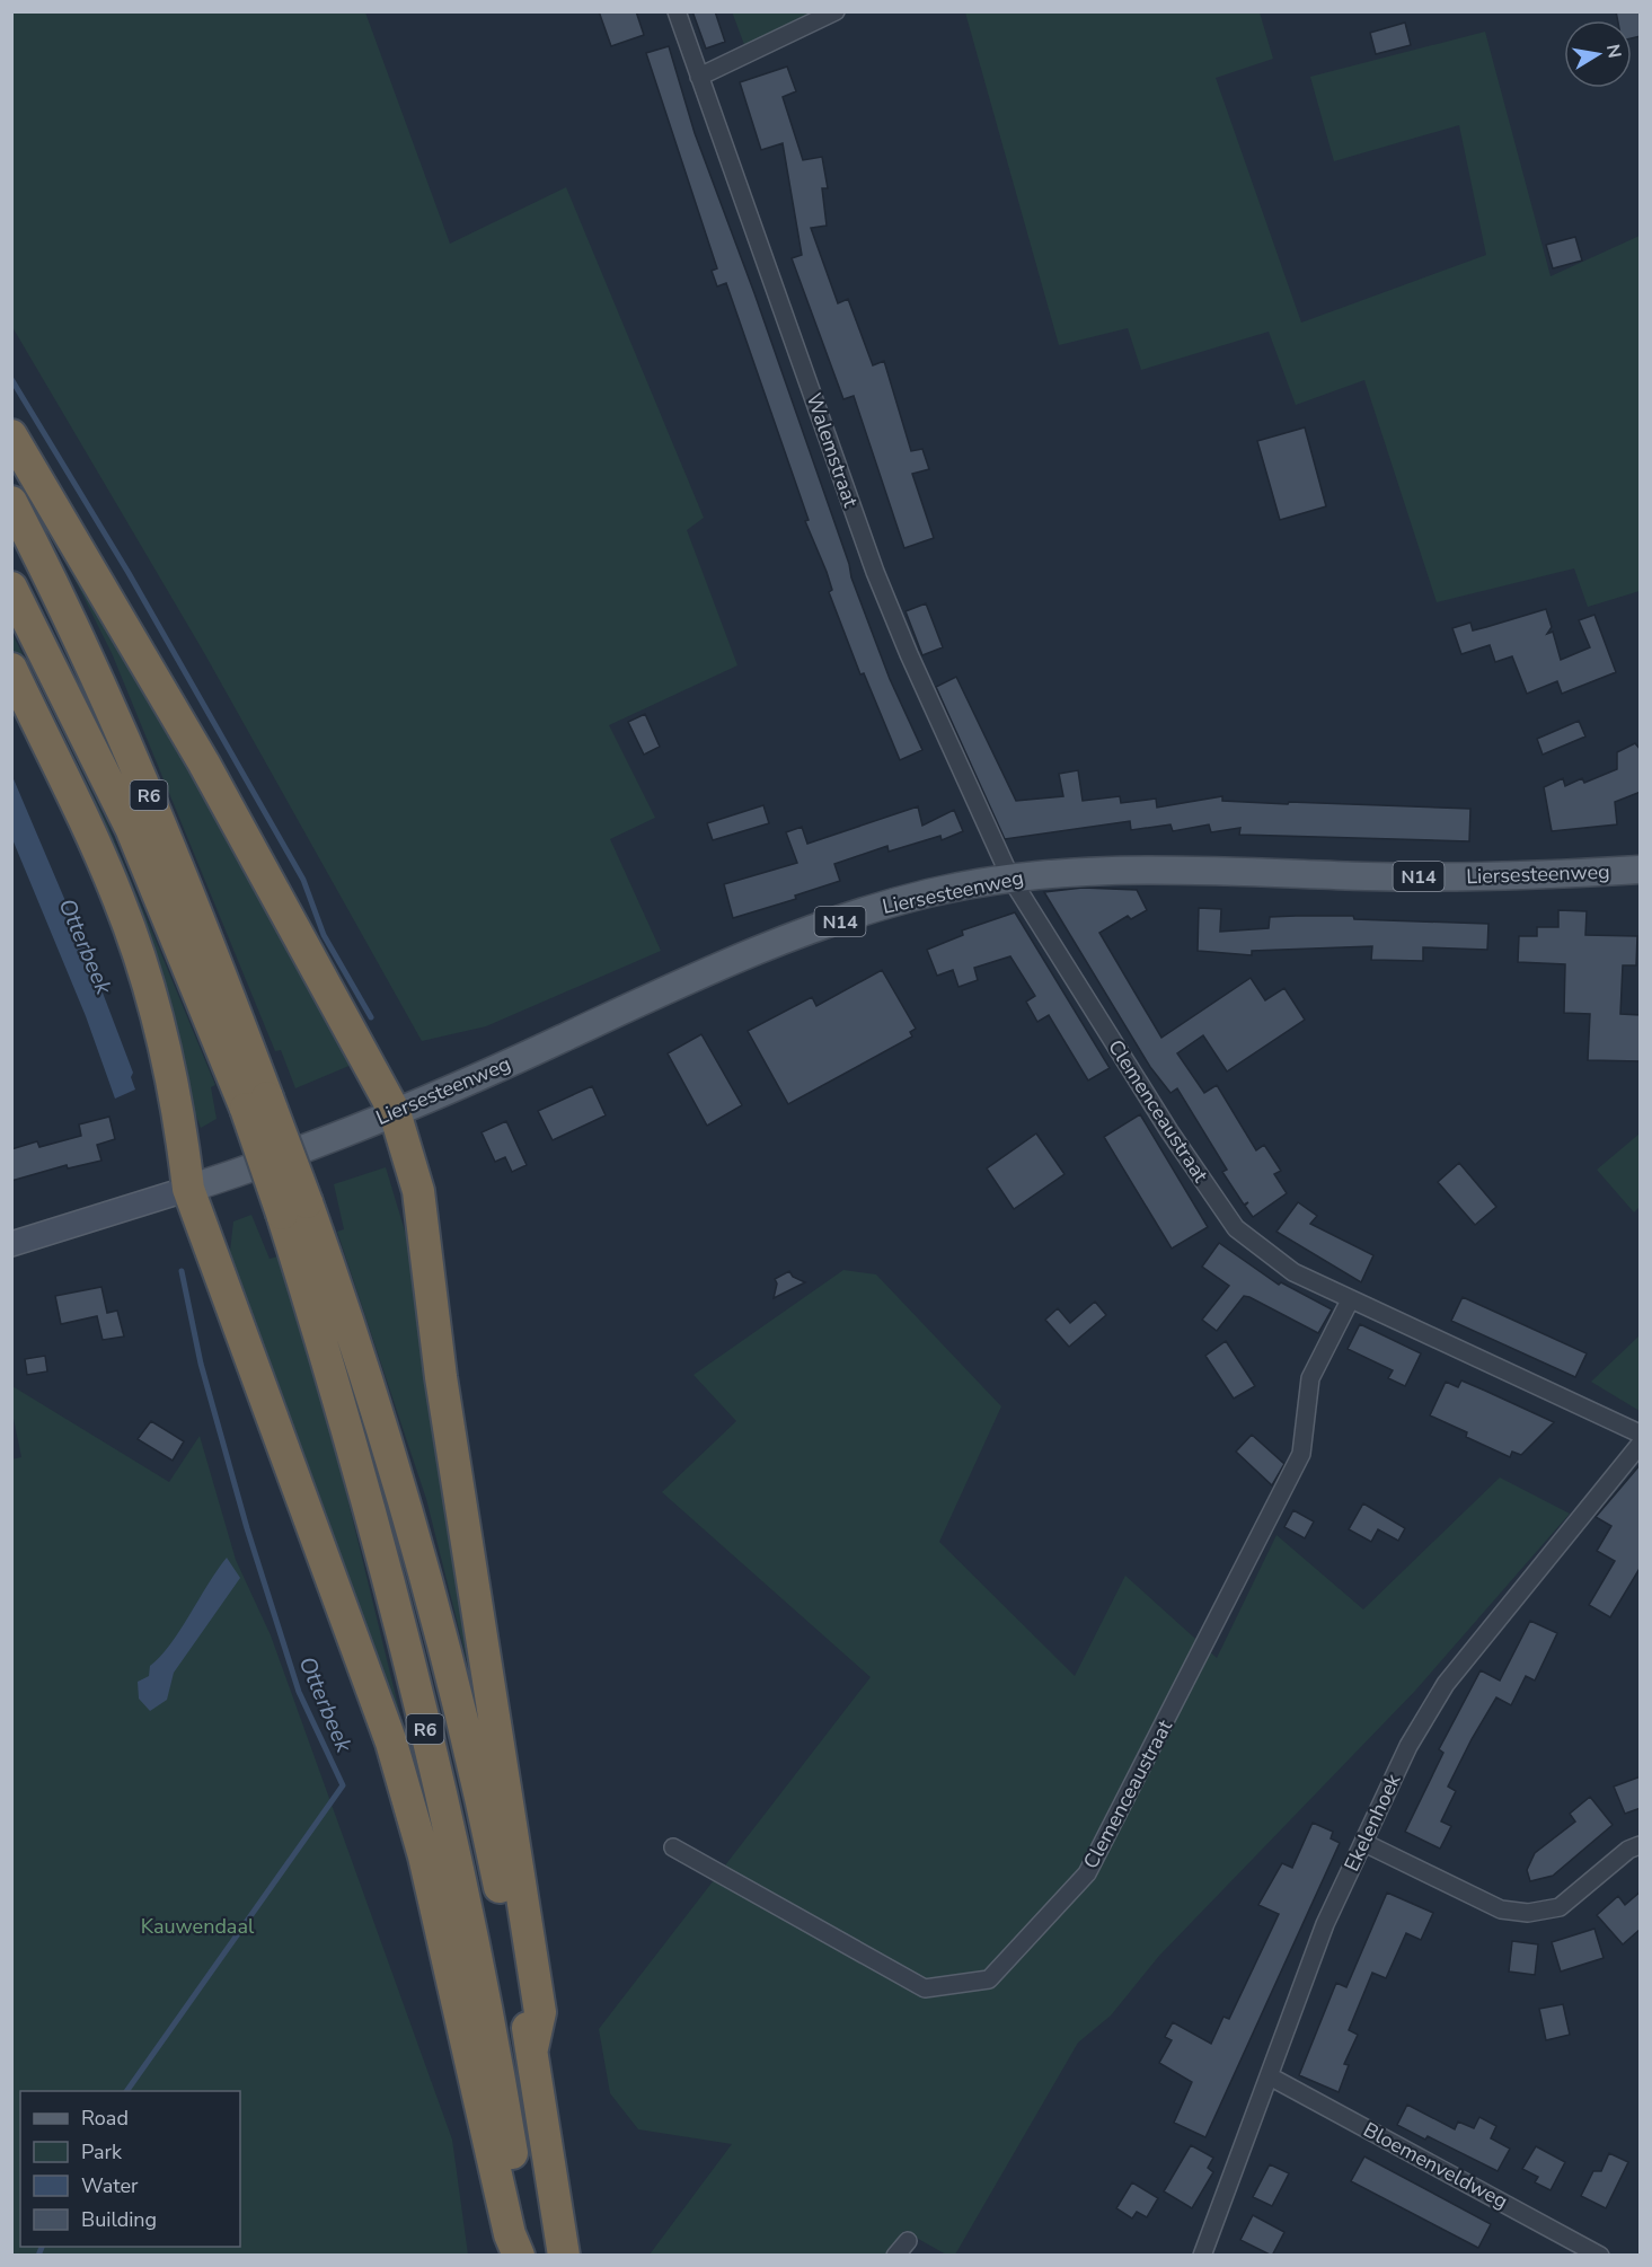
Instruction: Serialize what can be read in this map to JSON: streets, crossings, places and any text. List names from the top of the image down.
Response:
{
  "streets": {
    "highway": ["R6"],
    "main road": ["Liersesteenweg", "N14"],
    "street": [
      "Walemstraat",
      "Clemenceaustraat",
      "Ekelenhoek",
      "Bloemenveldweg"
    ]
  },
  "crossings": [
    ["Walemstraat", "Liersesteenweg"],
    ["Walemstraat", "Clemenceaustraat"],
    ["Liersesteenweg", "N14"],
    ["Liersesteenweg", "Clemenceaustraat"],
    ["Ekelenhoek", "Bloemenveldweg"]
  ],
  "water": ["Otterbeek"],
  "parks": ["Kauwendaal"],
  "legend": [
    "Road",
    "Park",
    "Water",
    "Building"
  ],
  "north": "right"
}
